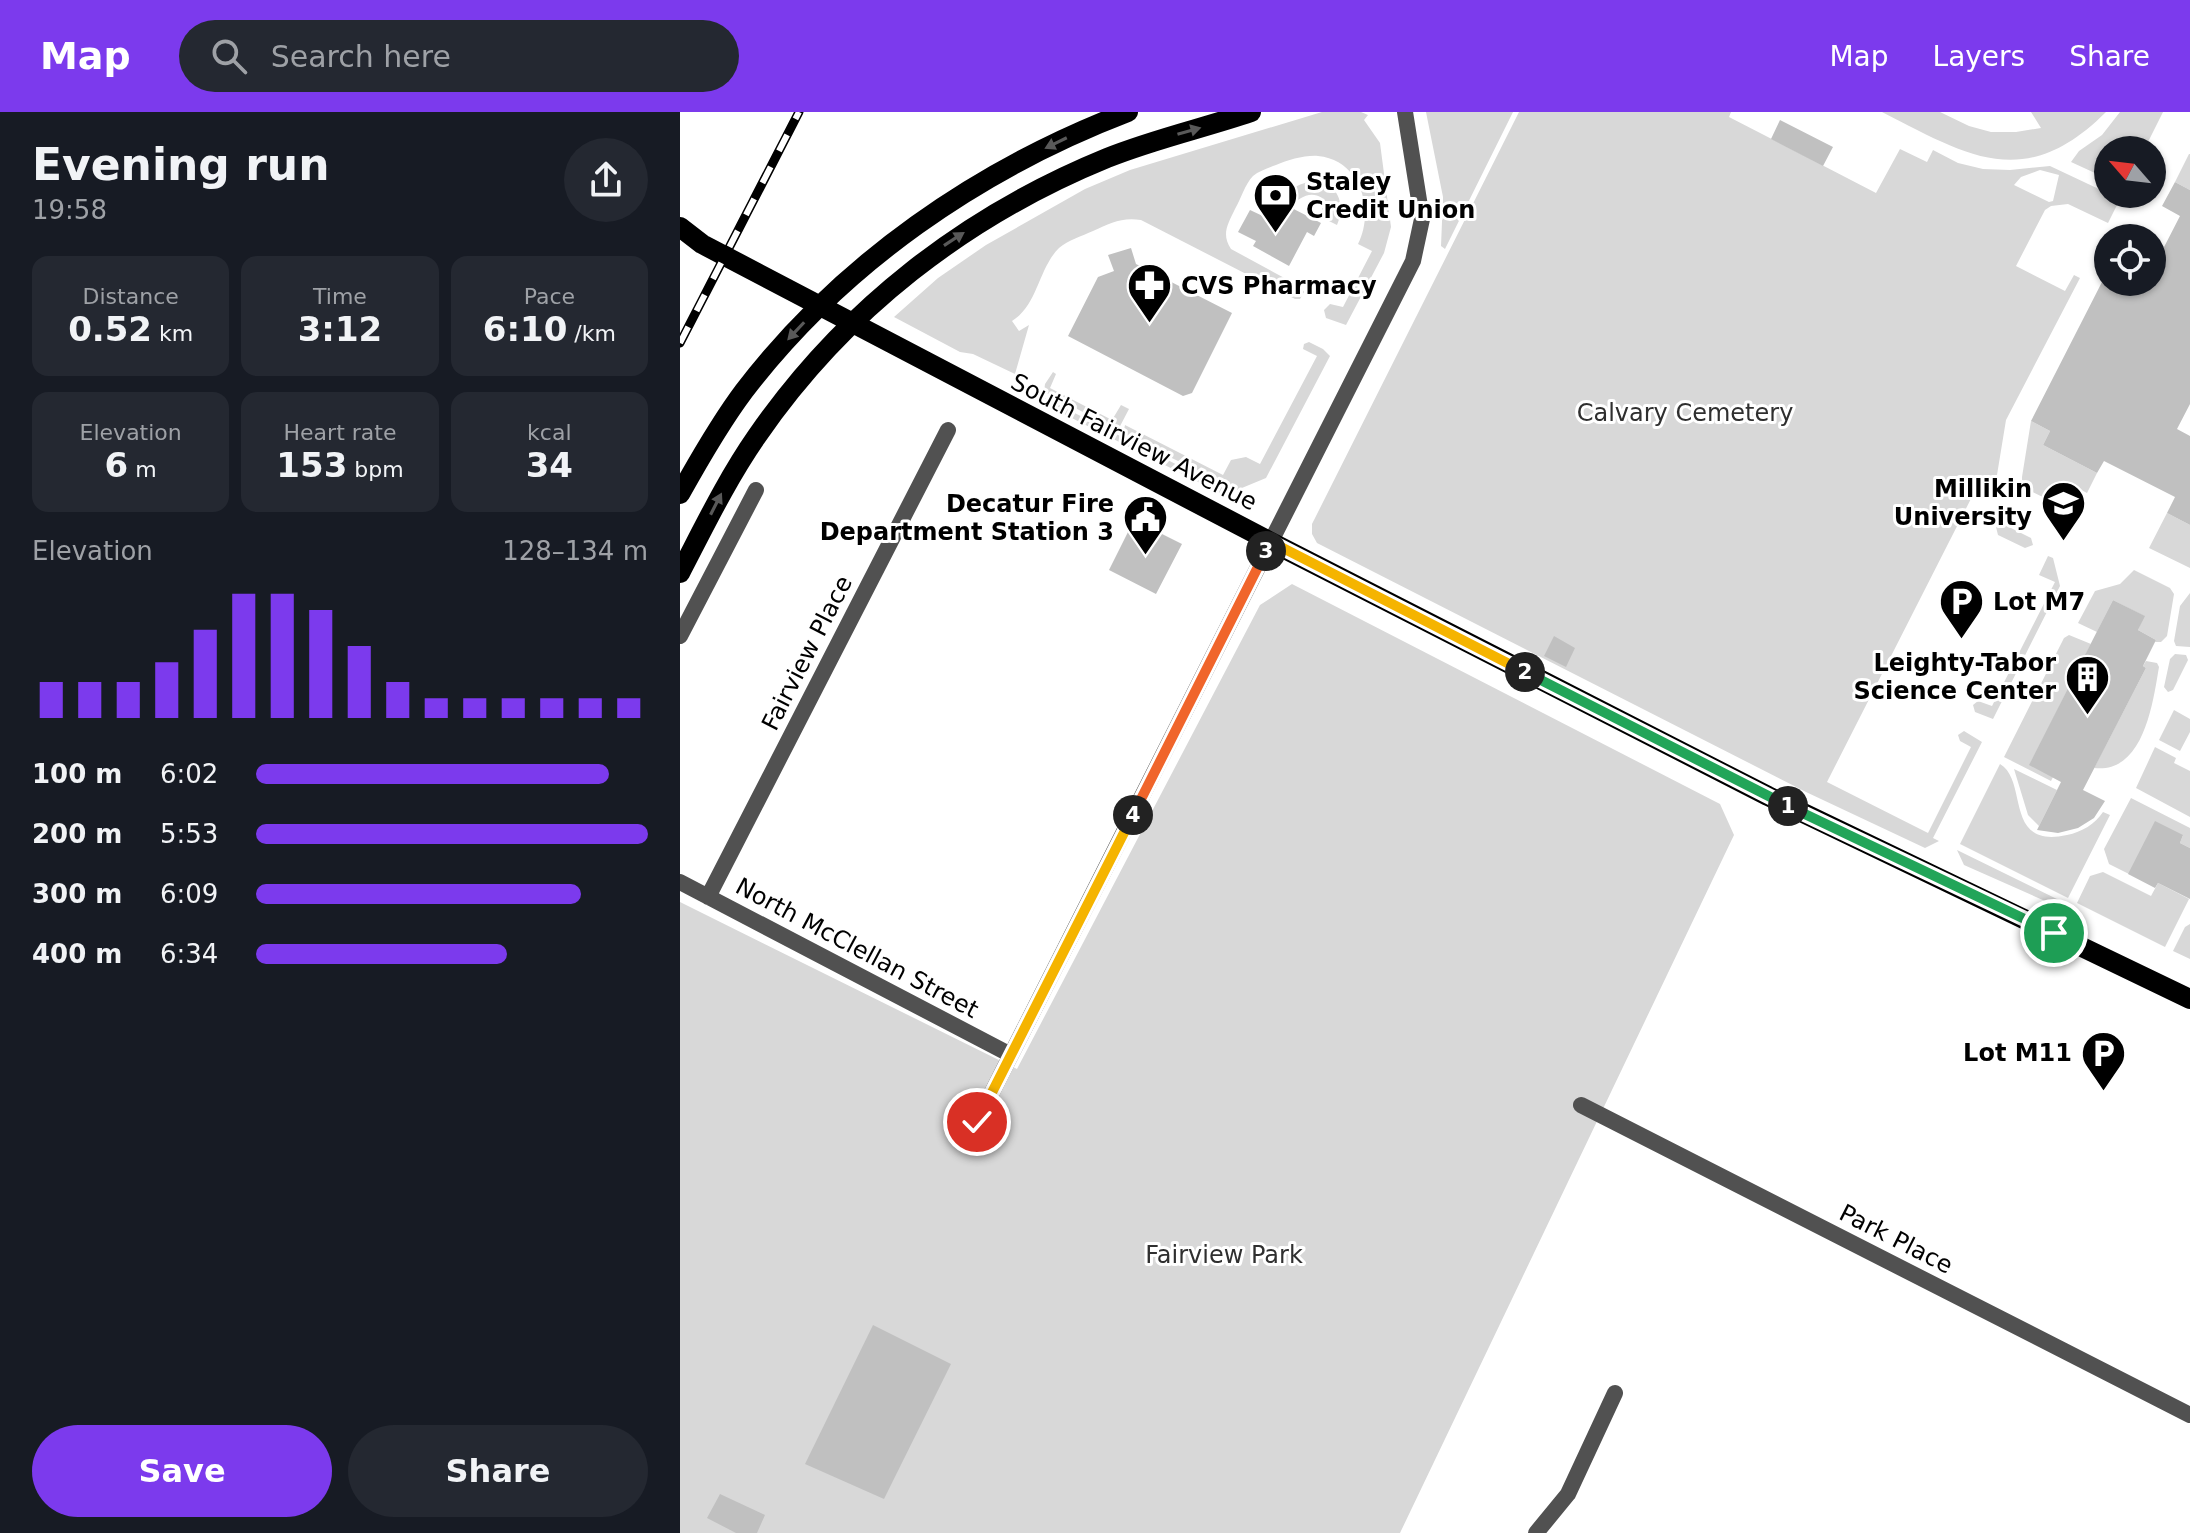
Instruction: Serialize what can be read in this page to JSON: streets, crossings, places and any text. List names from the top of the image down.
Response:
{
  "streets": {
    "main road": ["South Fairview Avenue"],
    "street": ["Fairview Place", "North McClellan Street", "Park Place"]
  },
  "crossings": [
    ["Fairview Place", "North McClellan Street"]
  ],
  "parks": ["Calvary Cemetery", "Fairview Park"],
  "places": {
    "bank": ["Staley Credit Union"],
    "pharmacy": ["CVS Pharmacy"],
    "school or university": ["Millikin University"],
    "public building": ["Decatur Fire Department Station 3"],
    "parking": ["Lot M7", "Lot M11"],
    "building": ["Leighty-Tabor Science Center"]
  },
  "north": "top left",
  "page": {
    "header": "Map",
    "search": "Search here",
    "nav": ["Map", "Layers", "Share"],
    "heading": ["Evening run", "19:58"],
    "stats": [
      ["Distance", "0.52 km"],
      ["Time", "3:12"],
      ["Pace", "6:10 /km"],
      ["Elevation", "6 m"],
      ["Heart rate", "153 bpm"],
      ["kcal", "34"]
    ],
    "chart": ["Elevation", "128–134 m"],
    "pins": [
      "3",
      "2",
      "1",
      "4"
    ],
    "list": [
      {
        "name": "100 m",
        "note": "6:02"
      },
      {
        "name": "200 m",
        "note": "5:53"
      },
      {
        "name": "300 m",
        "note": "6:09"
      },
      {
        "name": "400 m",
        "note": "6:34"
      }
    ],
    "buttons": ["Save", "Share"]
  }
}
